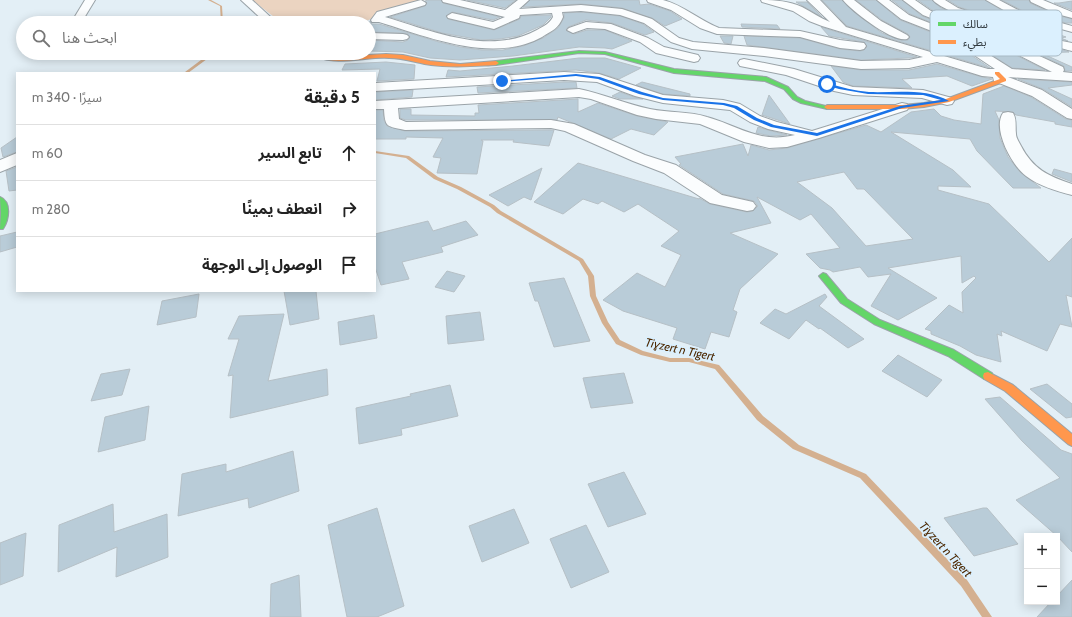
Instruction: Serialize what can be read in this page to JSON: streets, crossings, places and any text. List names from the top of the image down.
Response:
{
  "water": ["Tiɣzert n Tigert"],
  "legend": ["سالك", "بطيء"],
  "page": {
    "search": "ابحث هنا",
    "heading": ["5 دقيقة", "سيرًا · 340 m"],
    "list": [
      ["تابع السير", "60 m"],
      ["انعطف يمينًا", "280 m"],
      "الوصول إلى الوجهة"
    ],
    "map_buttons": ["+", "−"]
  }
}
